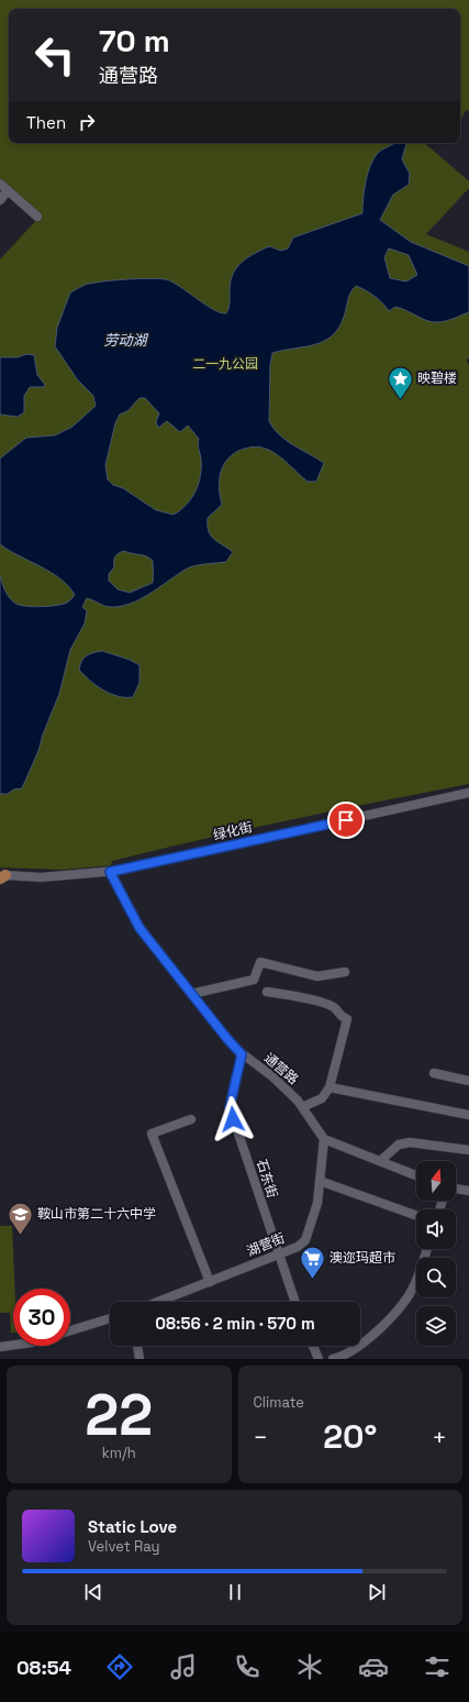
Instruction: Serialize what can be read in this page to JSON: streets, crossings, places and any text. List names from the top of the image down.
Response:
{
  "streets": {
    "street": [
      "绿化街",
      "通营路",
      "石东街",
      "湖营街"
    ]
  },
  "crossings": [
    ["绿化街", "通营路"],
    ["通营路", "石东街"],
    ["通营路", "湖营街"],
    ["石东街", "湖营街"]
  ],
  "water": ["劳动湖"],
  "parks": ["二一九公园"],
  "places": {
    "place": ["映碧楼"],
    "school or university": ["鞍山市第二十六中学"],
    "supermarket": ["澳迩玛超市"]
  },
  "north": "top",
  "page": {
    "turn": ["70 m", "通营路"],
    "then": "Then",
    "limit": "30",
    "trip": "08:56 · 2 min · 570 m",
    "tile": [
      ["22", "km/h"],
      "Climate"
    ],
    "heat": ["−", "20°", "+"],
    "song": ["Static Love", "Velvet Ray"],
    "tabs": "08:54"
  }
}
